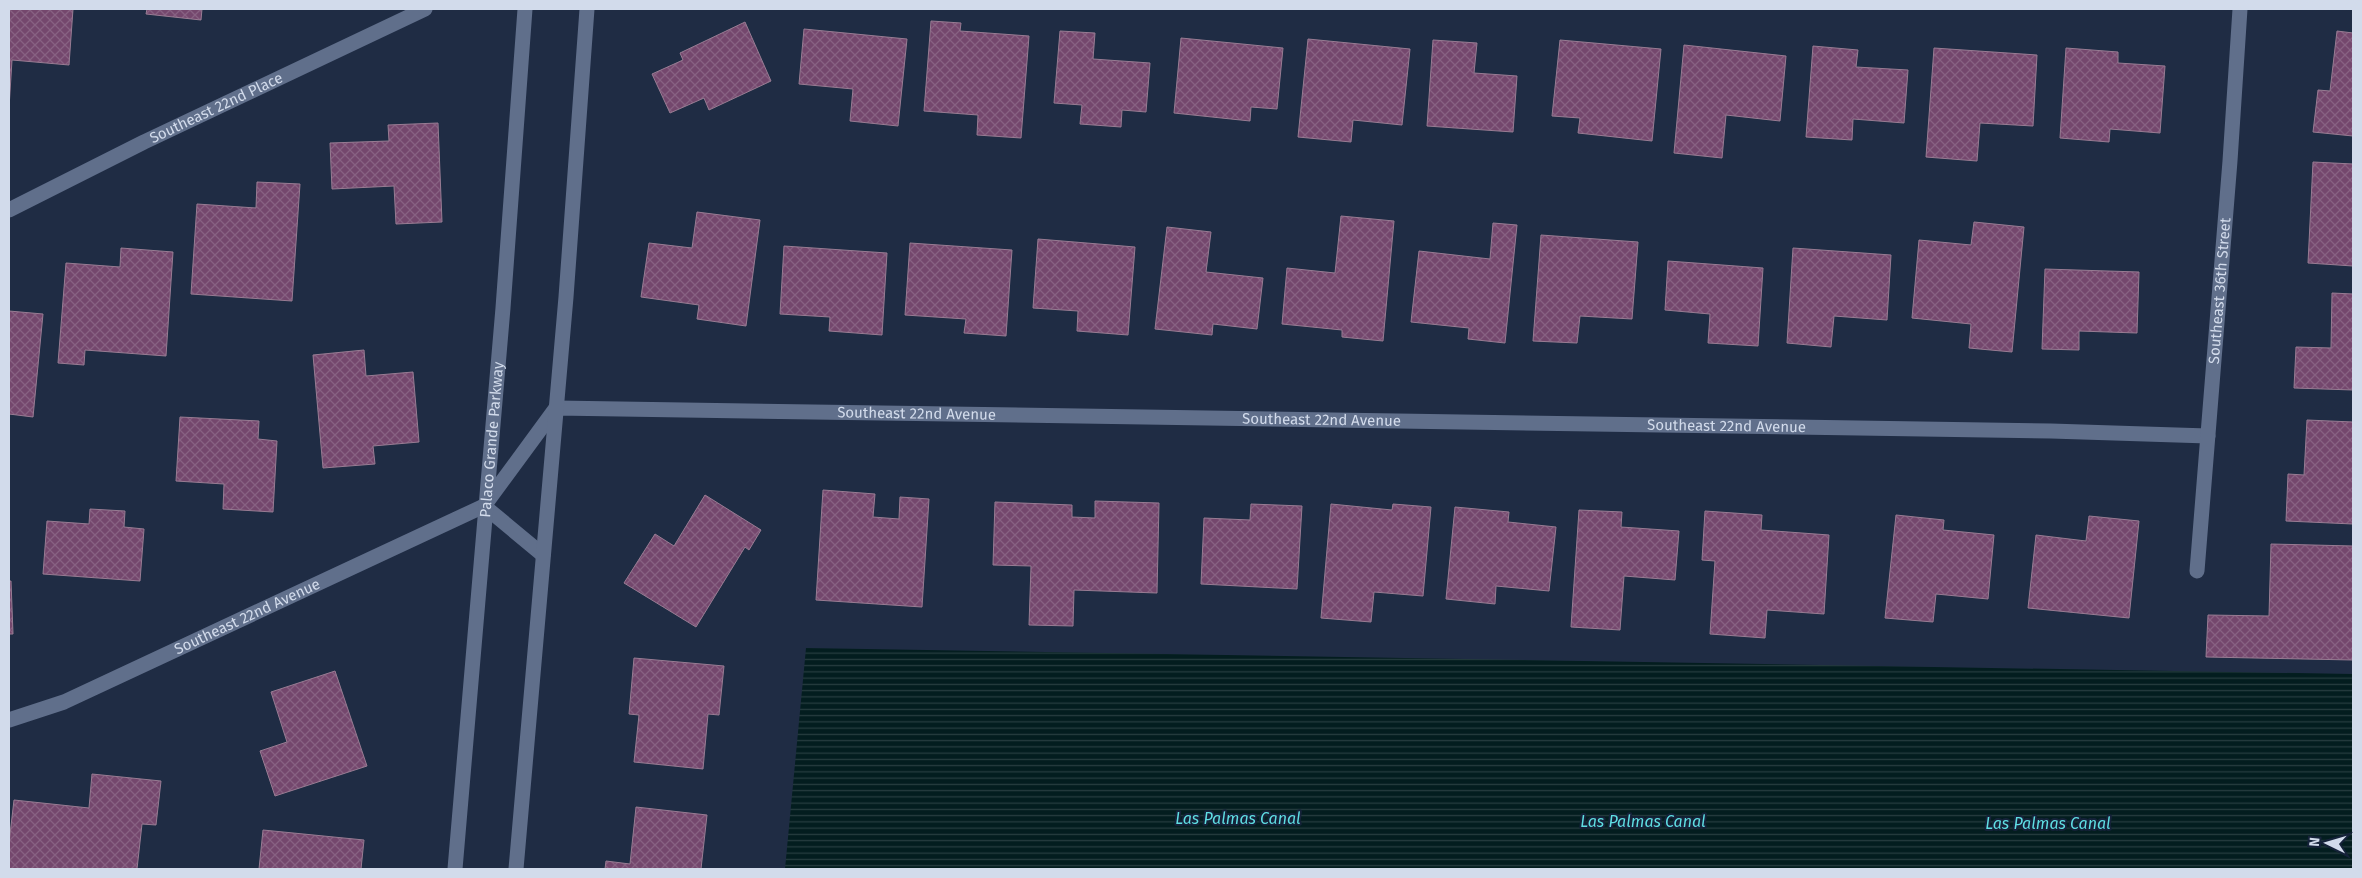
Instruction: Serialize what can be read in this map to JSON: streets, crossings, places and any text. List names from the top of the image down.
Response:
{
  "streets": {
    "street": [
      "Southeast 22nd Place",
      "Southeast 36th Street",
      "Southeast 22nd Avenue",
      "Palaco Grande Parkway"
    ]
  },
  "crossings": [
    ["Southeast 36th Street", "Southeast 22nd Avenue"],
    ["Southeast 22nd Avenue", "Palaco Grande Parkway"]
  ],
  "water": ["Las Palmas Canal"],
  "north": "left"
}
